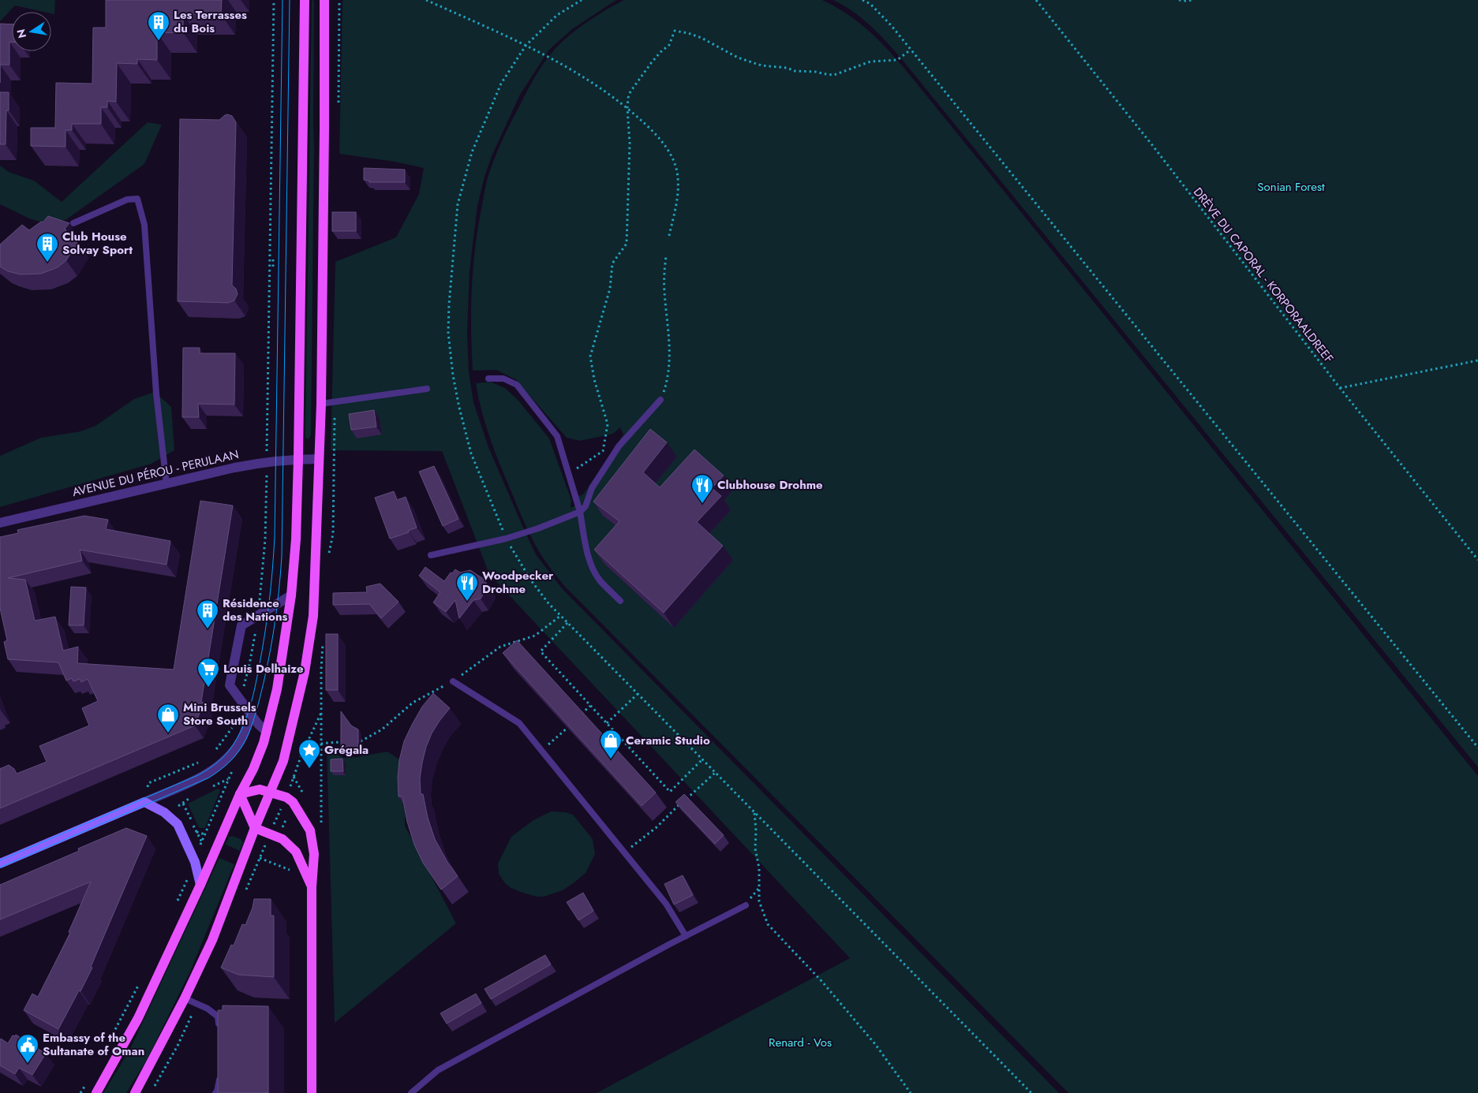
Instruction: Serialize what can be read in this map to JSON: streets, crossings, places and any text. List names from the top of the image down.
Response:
{
  "streets": {
    "street": ["AVENUE DU PÉROU - PERULAAN"],
    "path": ["DRÈVE DU CAPORAL - KORPORAALDREEF"]
  },
  "parks": ["Sonian Forest", "Renard - Vos"],
  "places": {
    "building": ["Les Terrasses du Bois", "Club House Solvay Sport", "Résidence des Nations"],
    "restaurant": ["Clubhouse Drohme", "Woodpecker Drohme"],
    "supermarket": ["Louis Delhaize"],
    "shop": ["Mini Brussels Store South", "Ceramic Studio"],
    "place": ["Grégala"],
    "public building": ["Embassy of the Sultanate of Oman"]
  },
  "north": "left"
}
